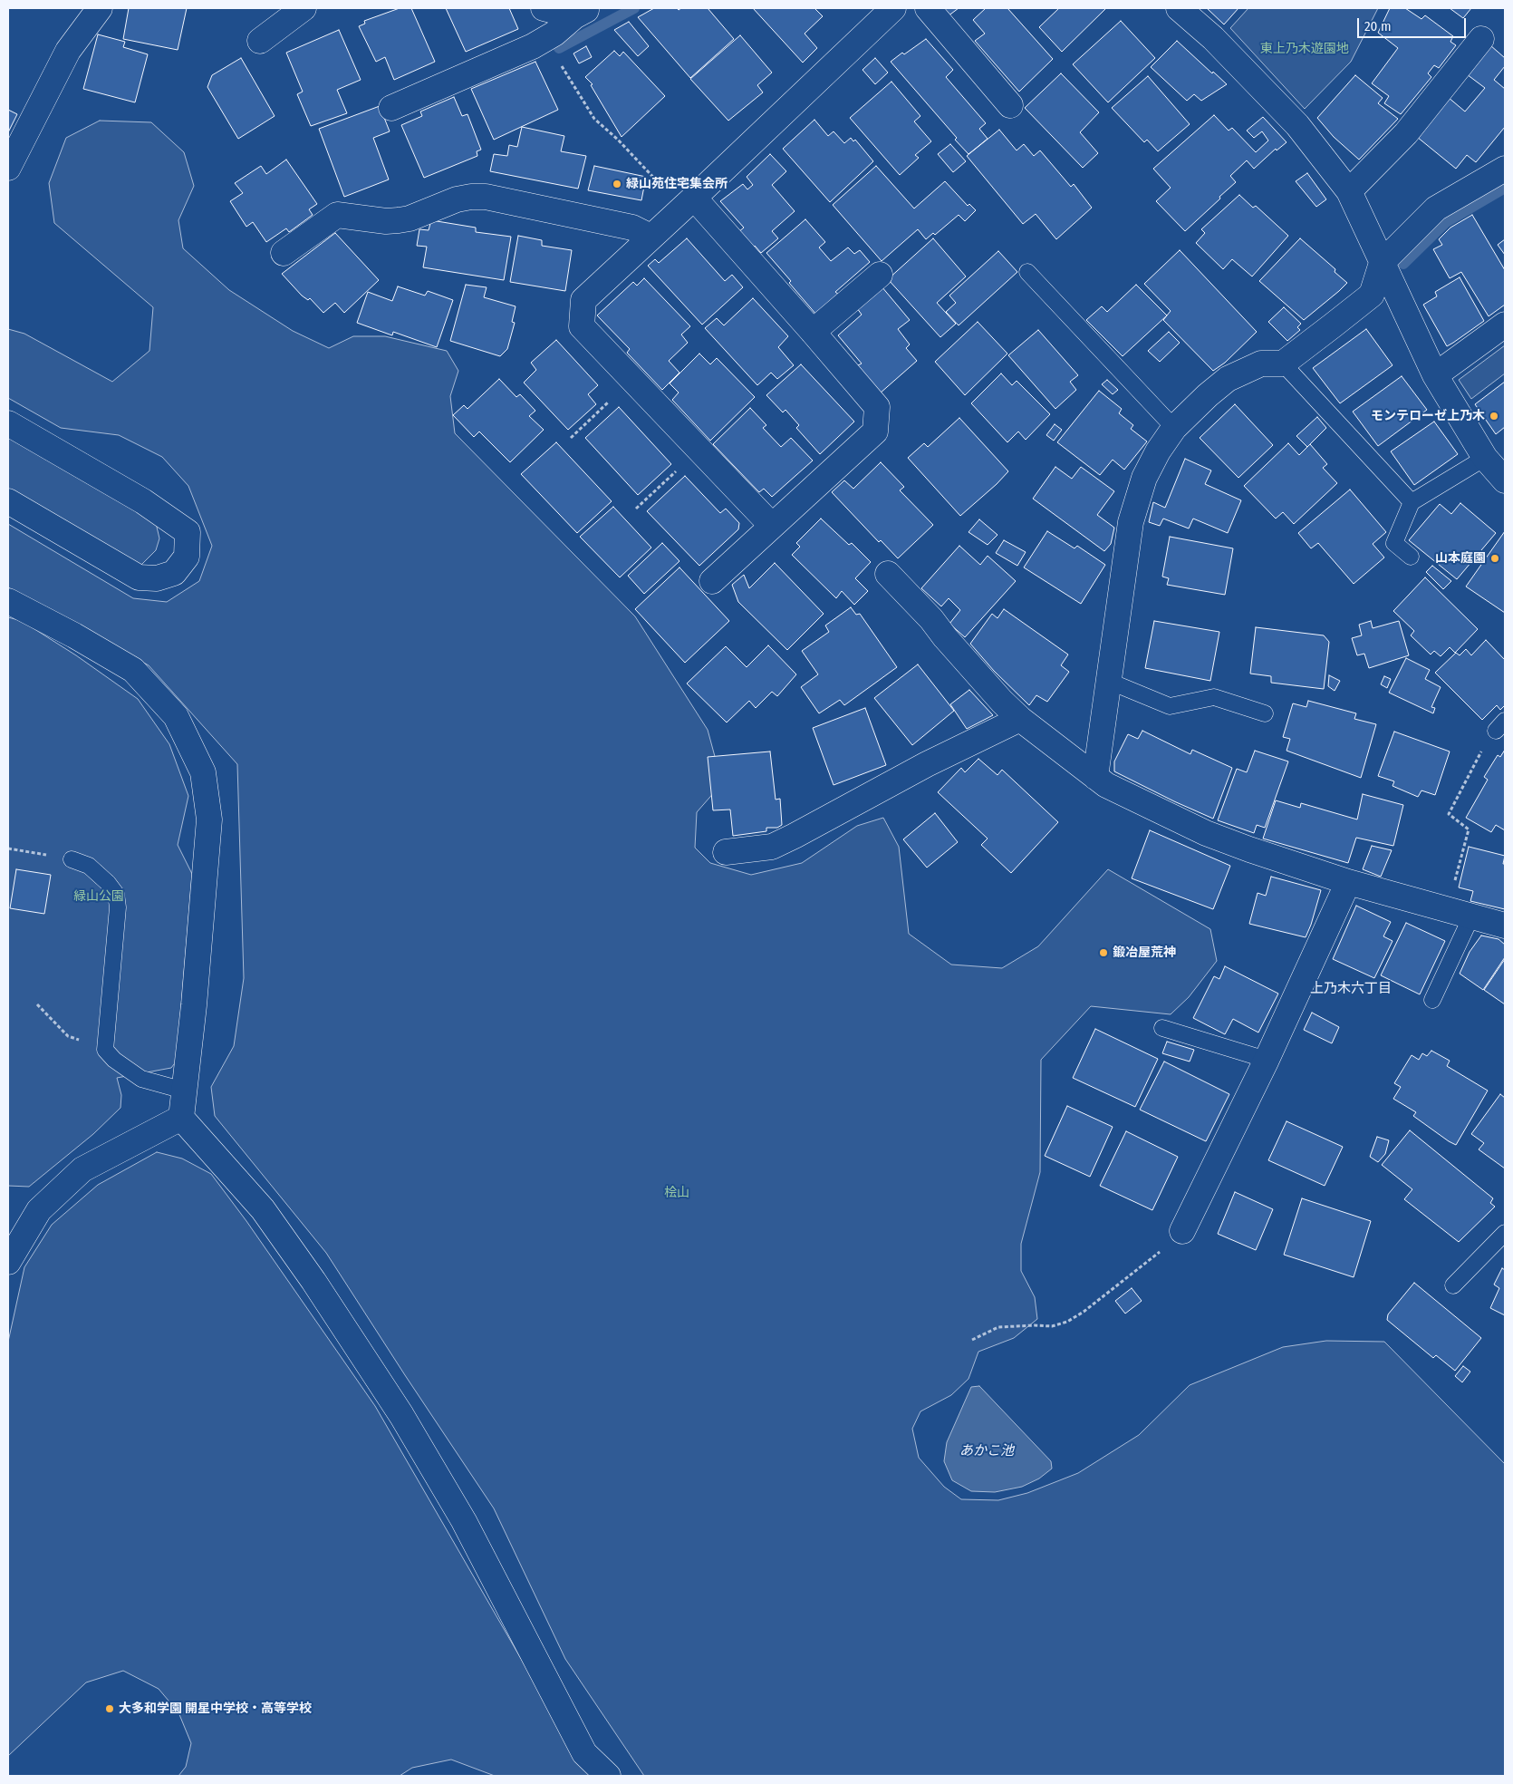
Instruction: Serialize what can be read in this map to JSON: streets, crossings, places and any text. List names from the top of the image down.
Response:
{
  "districts": ["上乃木六丁目"],
  "water": ["あかこ池"],
  "parks": ["東上乃木遊園地", "緑山公園", "桧山"],
  "places": [
    "緑山苑住宅集会所",
    "モンテローゼ上乃木",
    "山本庭園",
    "鍛冶屋荒神",
    "大多和学園 開星中学校・高等学校"
  ],
  "scale_bar": "20 m"
}
